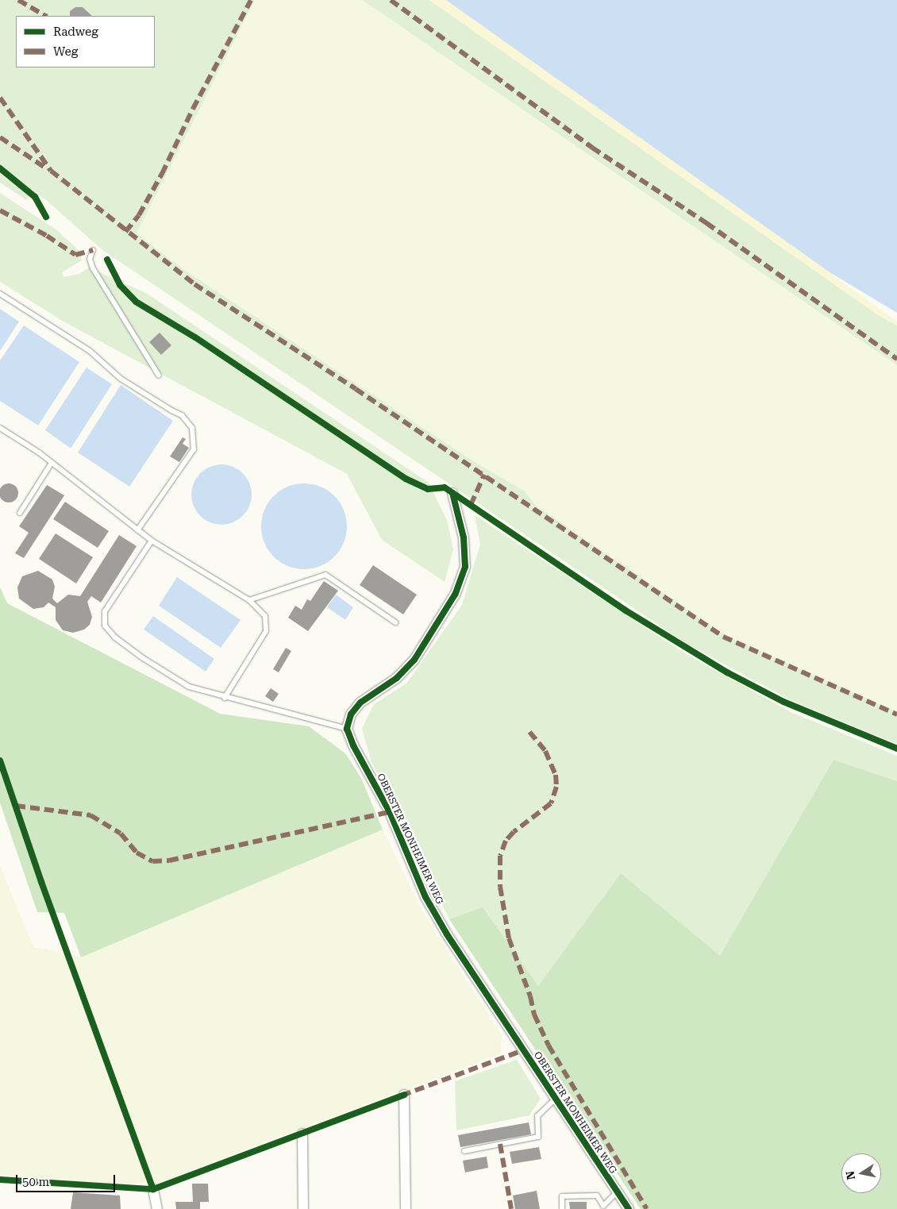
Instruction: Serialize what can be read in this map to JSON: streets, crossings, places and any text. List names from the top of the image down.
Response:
{
  "streets": {
    "street": ["OBERSTER MONHEIMER WEG"]
  },
  "legend": ["Radweg", "Weg"],
  "scale_bar": "50 m",
  "north": "left"
}
